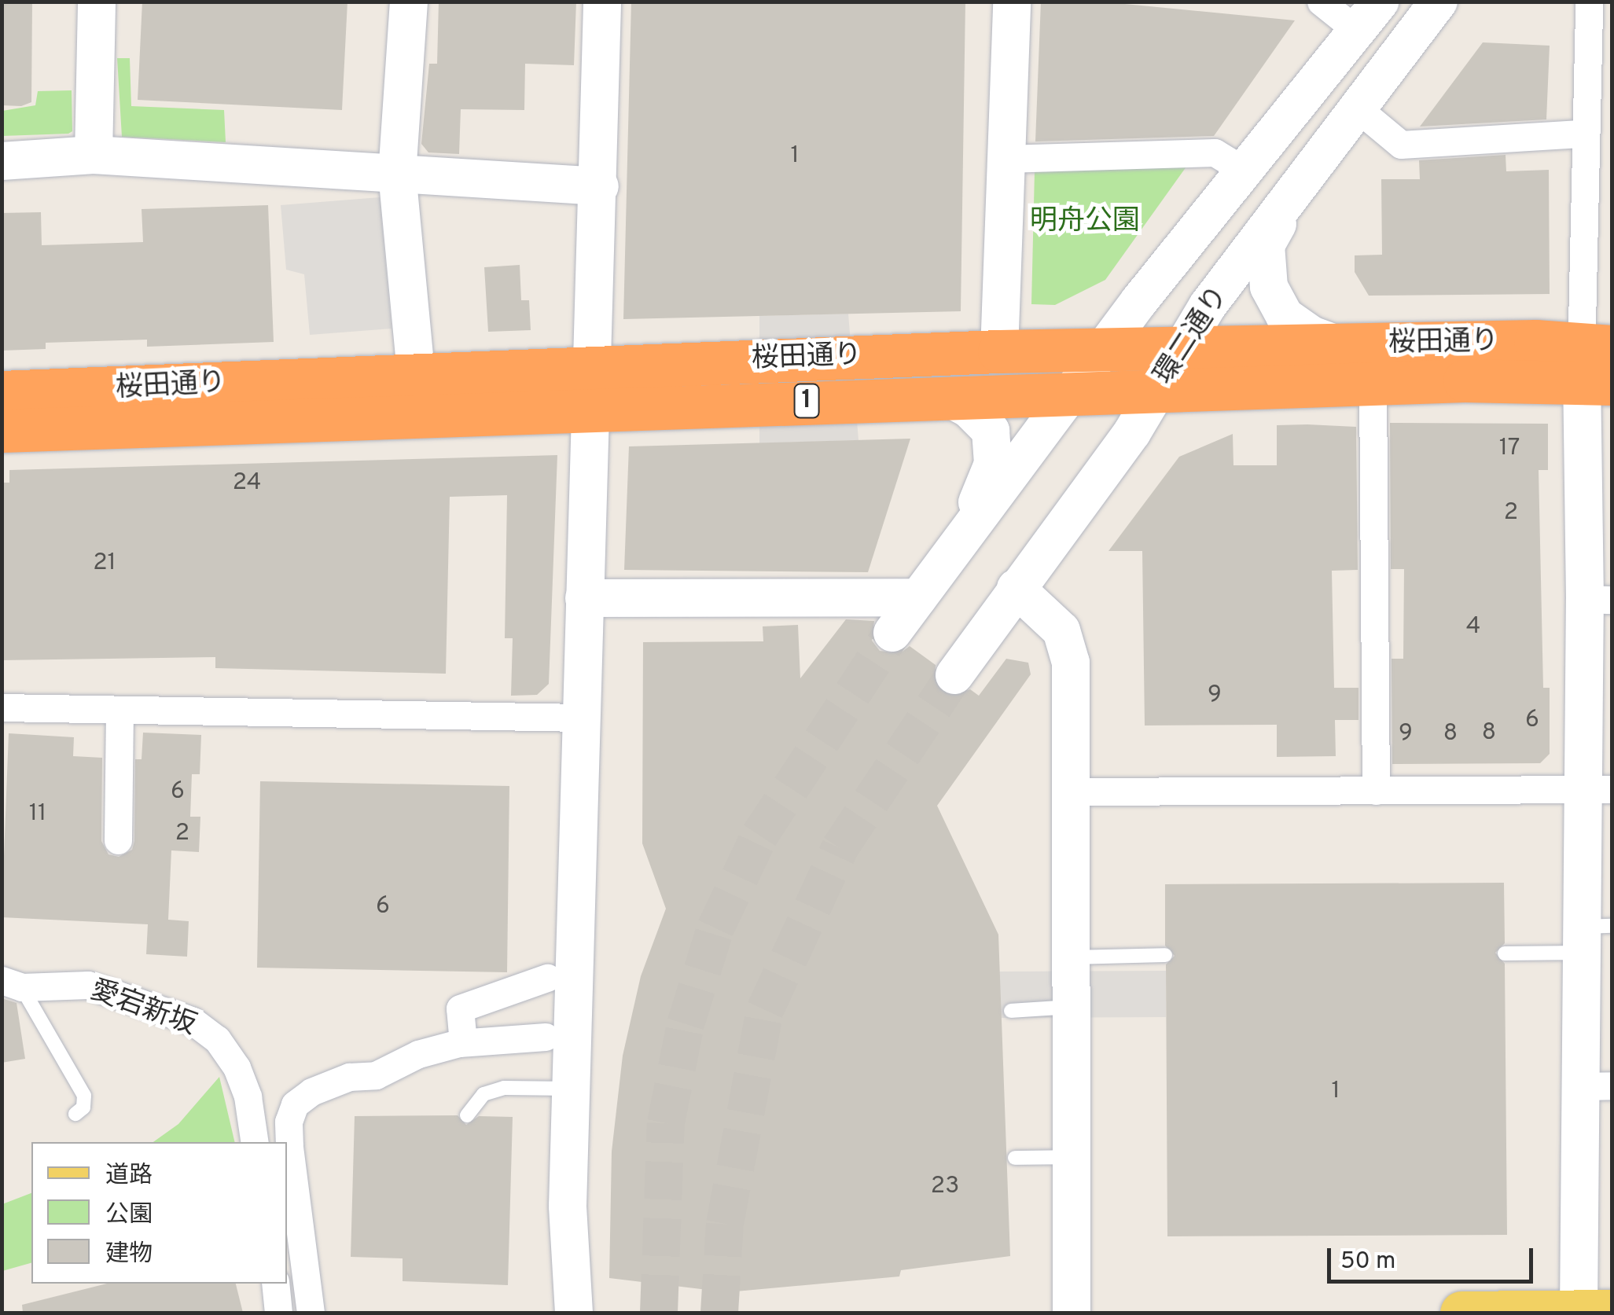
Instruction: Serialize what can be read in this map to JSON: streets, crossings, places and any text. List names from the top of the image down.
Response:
{
  "streets": {
    "highway": ["桜田通り", "1"],
    "street": ["環二通り", "愛宕新坂"]
  },
  "crossings": [
    ["環二通り", "桜田通り"]
  ],
  "parks": ["明舟公園"],
  "house_numbers": [
    "1",
    "17",
    "24",
    "2",
    "21",
    "4",
    "9",
    "6",
    "8",
    "9",
    "8",
    "6",
    "11",
    "2",
    "6",
    "1",
    "23"
  ],
  "legend": ["道路", "公園", "建物"],
  "scale_bar": "50 m"
}
